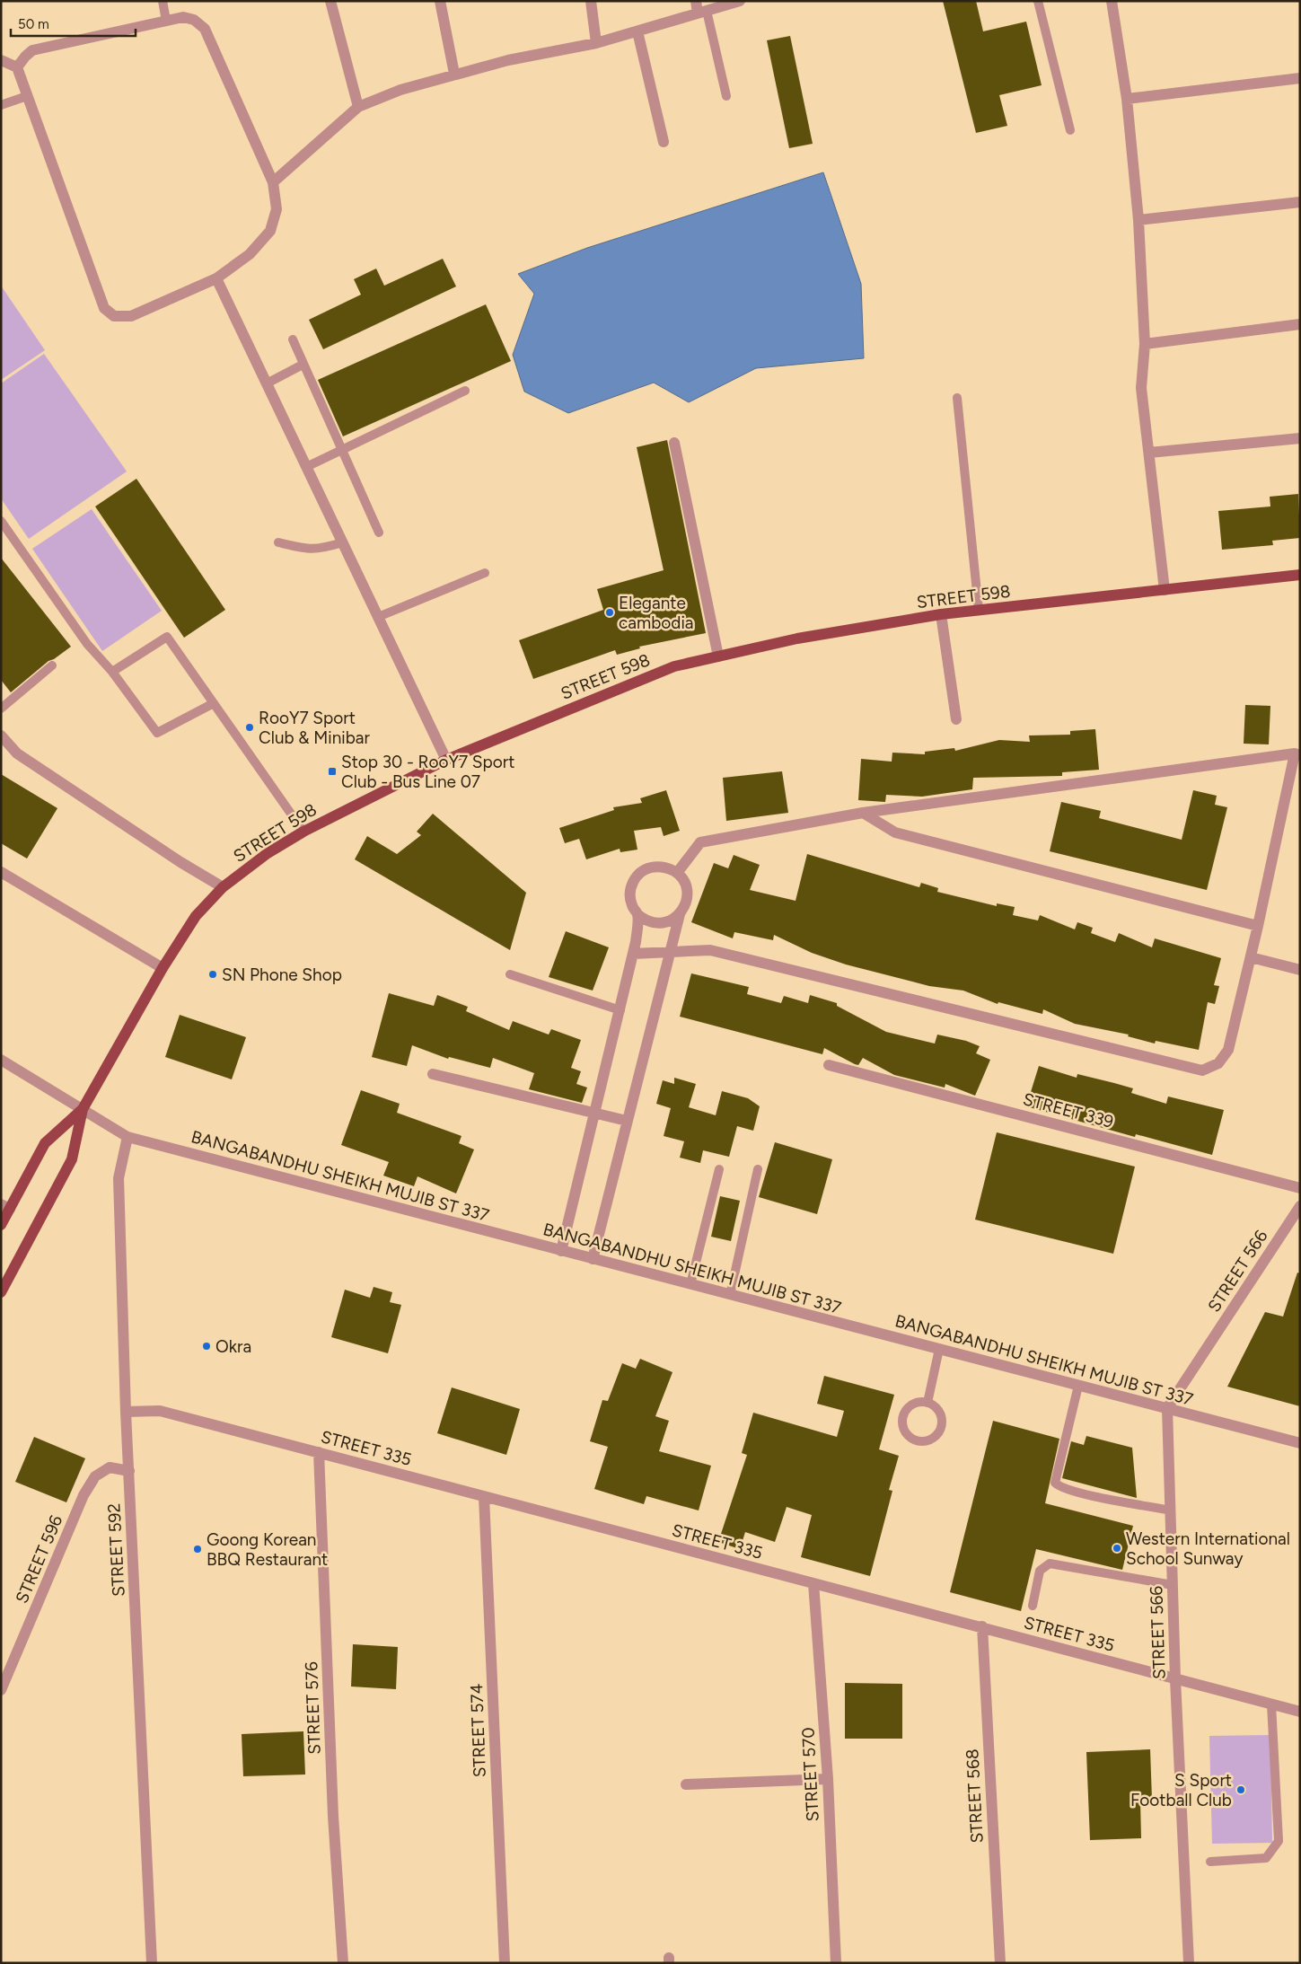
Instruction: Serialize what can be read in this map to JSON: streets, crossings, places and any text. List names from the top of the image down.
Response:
{
  "streets": {
    "main road": ["STREET 598"],
    "street": [
      "STREET 339",
      "BANGABANDHU SHEIKH MUJIB ST 337",
      "STREET 566",
      "STREET 335",
      "STREET 592",
      "STREET 596",
      "STREET 576",
      "STREET 574",
      "STREET 570",
      "STREET 568"
    ]
  },
  "crossings": [
    ["STREET 598", "BANGABANDHU SHEIKH MUJIB ST 337"],
    ["BANGABANDHU SHEIKH MUJIB ST 337", "STREET 566"],
    ["BANGABANDHU SHEIKH MUJIB ST 337", "STREET 592"],
    ["STREET 566", "STREET 335"],
    ["STREET 335", "STREET 592"],
    ["STREET 335", "STREET 576"],
    ["STREET 335", "STREET 574"],
    ["STREET 335", "STREET 570"],
    ["STREET 335", "STREET 568"],
    ["STREET 592", "STREET 596"]
  ],
  "places": {
    "other": [
      "Elegante cambodia",
      "RooY7 Sport Club & Minibar",
      "SN Phone Shop",
      "Okra",
      "Western International School Sunway",
      "Goong Korean BBQ Restaurant",
      "S Sport Football Club"
    ],
    "transit": ["Stop 30 - RooY7 Sport Club - Bus Line 07"]
  },
  "scale_bar": "50 m"
}
